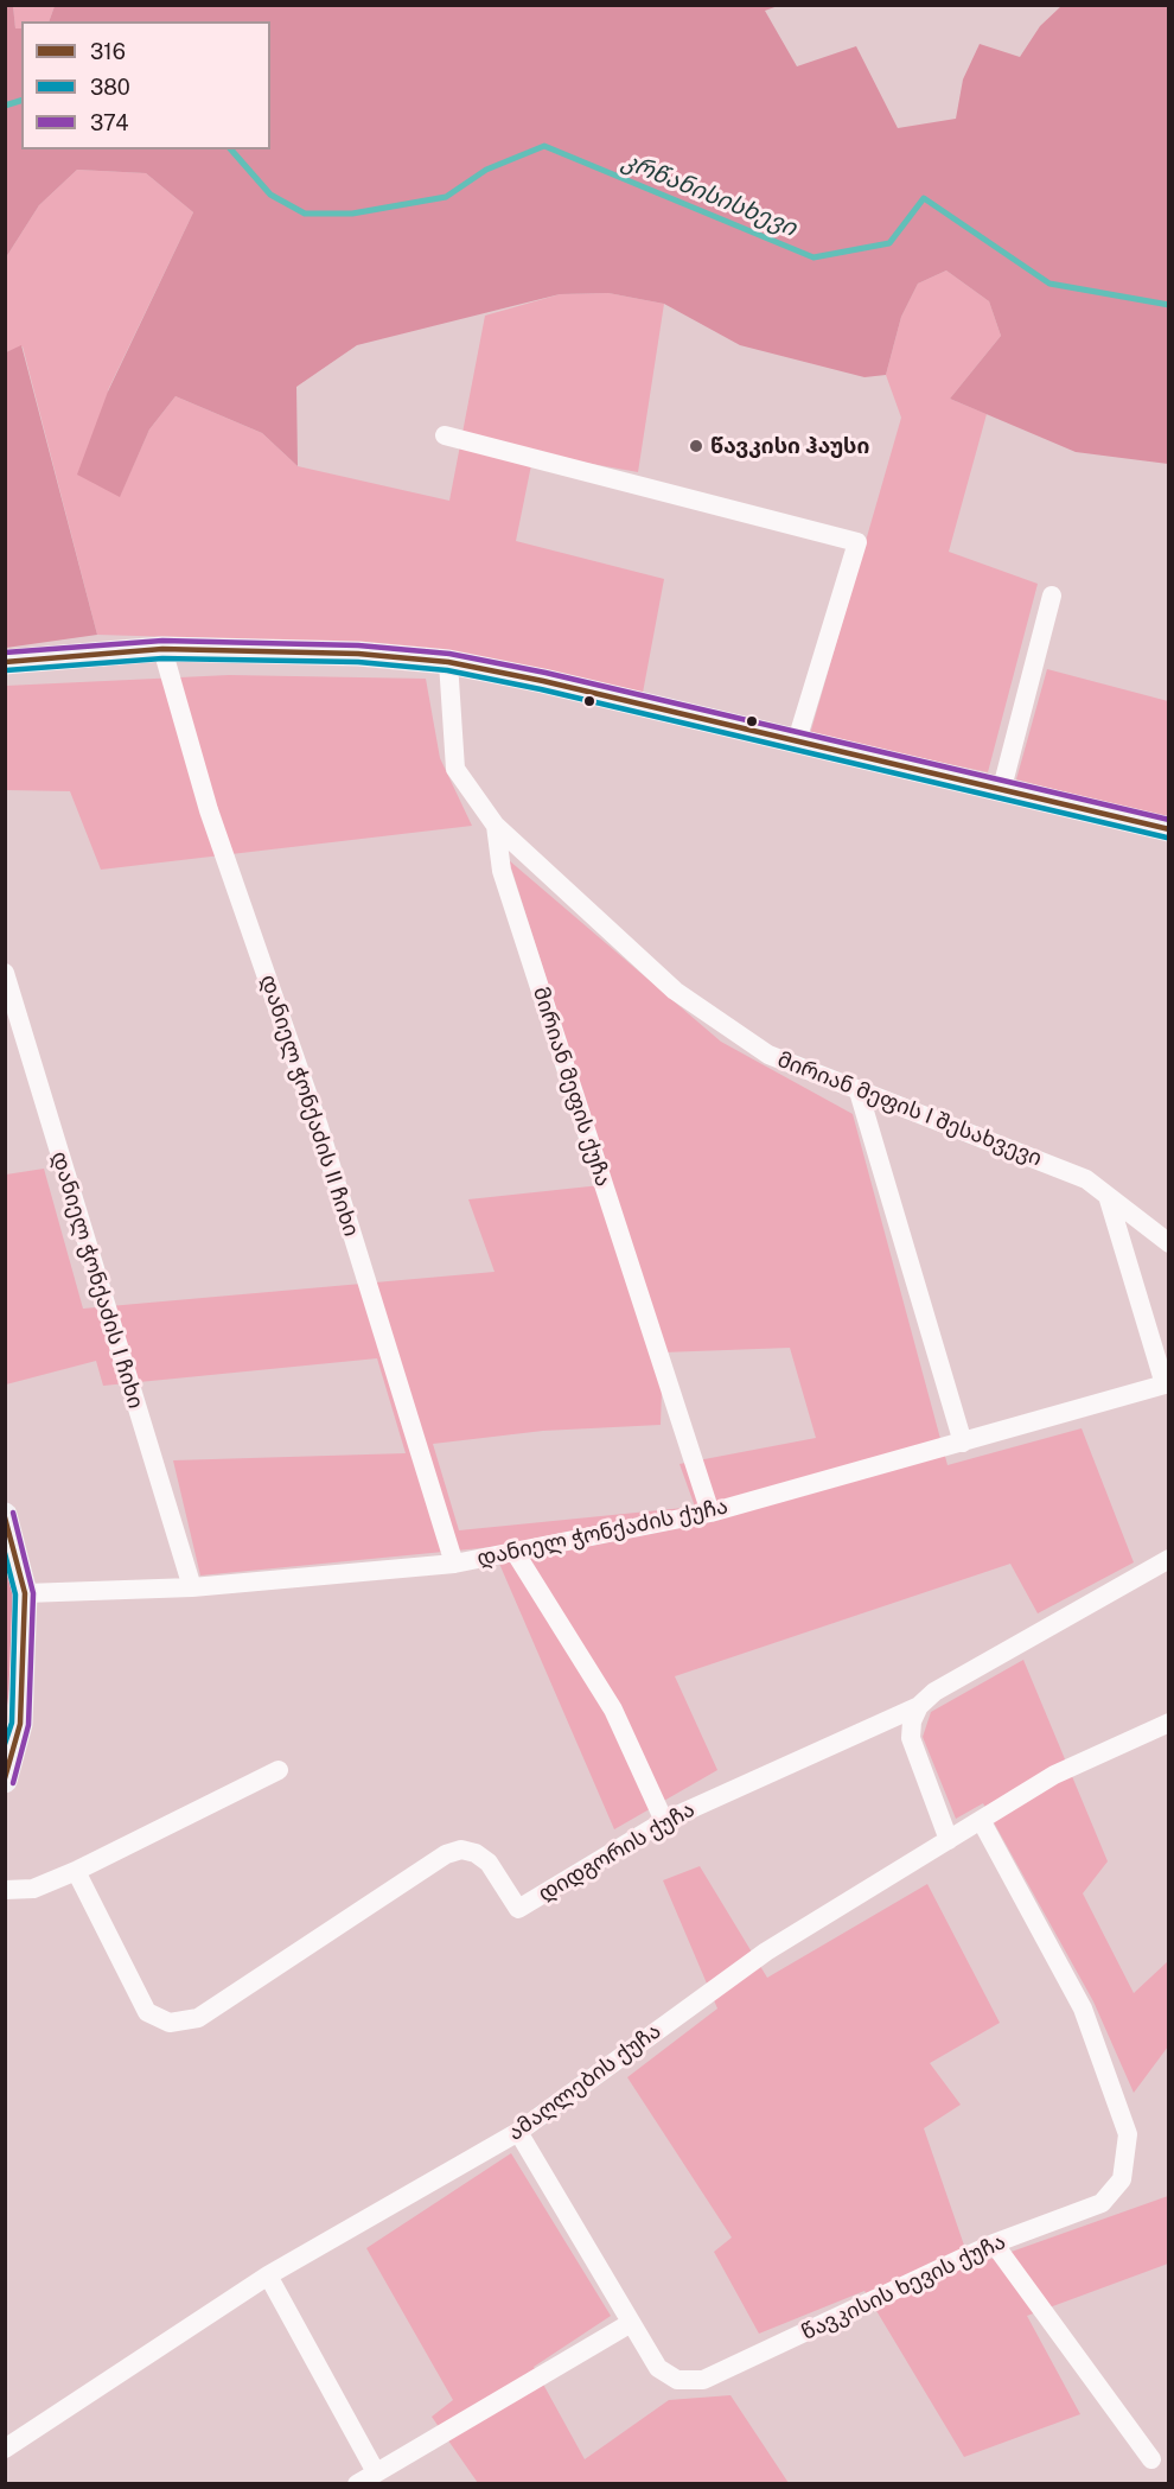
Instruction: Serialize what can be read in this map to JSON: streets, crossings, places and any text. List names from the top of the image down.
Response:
{
  "streets": {
    "street": [
      "მირიან მეფის ქუჩა",
      "დანიელ ჭონქაძის II ჩიხი",
      "მირიან მეფის I შესახვევი",
      "დანიელ ჭონქაძის I ჩიხი",
      "დანიელ ჭონქაძის ქუჩა",
      "დიდგორის ქუჩა",
      "ამაღლების ქუჩა",
      "წავკისის ხევის ქუჩა"
    ]
  },
  "crossings": [
    ["მირიან მეფის ქუჩა", "მირიან მეფის I შესახვევი"],
    ["მირიან მეფის ქუჩა", "დანიელ ჭონქაძის ქუჩა"],
    ["დანიელ ჭონქაძის II ჩიხი", "დანიელ ჭონქაძის ქუჩა"],
    ["მირიან მეფის I შესახვევი", "დანიელ ჭონქაძის ქუჩა"],
    ["დანიელ ჭონქაძის I ჩიხი", "დანიელ ჭონქაძის ქუჩა"],
    ["ამაღლების ქუჩა", "წავკისის ხევის ქუჩა"]
  ],
  "water": ["კრწანისისხევი"],
  "places": ["წავკისი ჰაუსი"],
  "lines": ["transit line 374", "transit line 316", "transit line 380"],
  "legend": ["316", "380", "374"]
}
